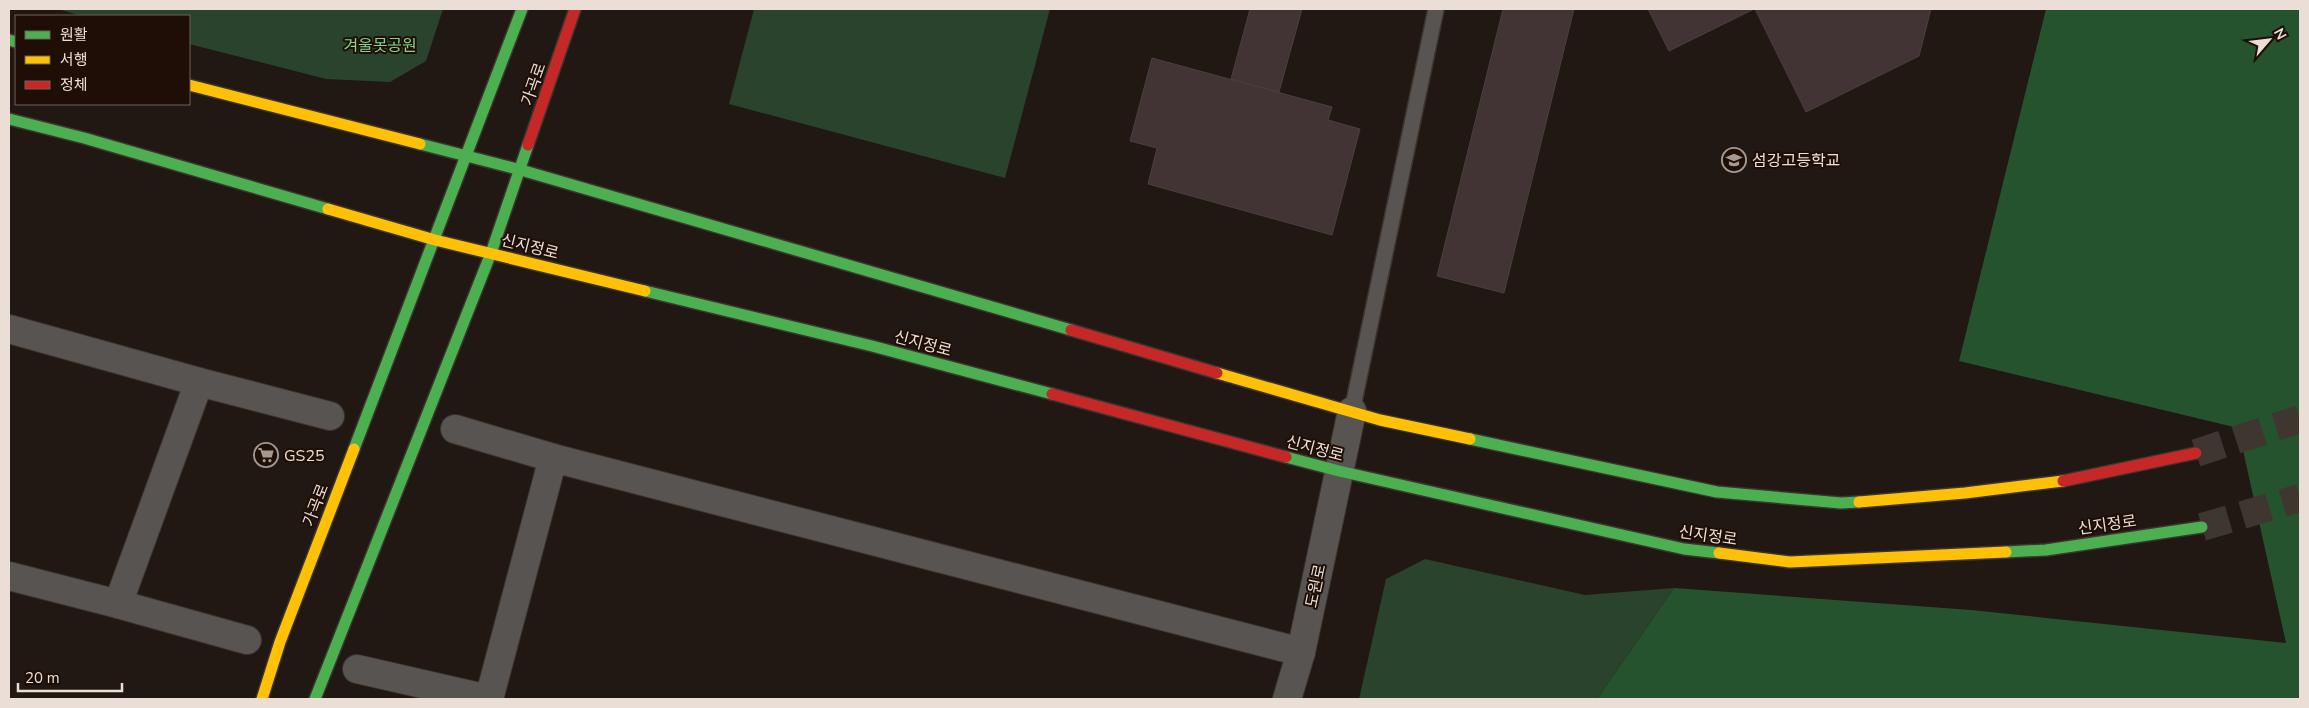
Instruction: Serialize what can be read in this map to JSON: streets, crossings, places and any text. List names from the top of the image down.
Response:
{
  "streets": {
    "street": ["가곡로", "신지정로", "도원로"]
  },
  "crossings": [
    ["가곡로", "신지정로"],
    ["신지정로", "도원로"]
  ],
  "parks": ["겨울못공원"],
  "places": {
    "school or university": ["섬강고등학교"],
    "supermarket": ["GS25"]
  },
  "legend": ["원활", "서행", "정체"],
  "scale_bar": "20 m",
  "north": "top right"
}
